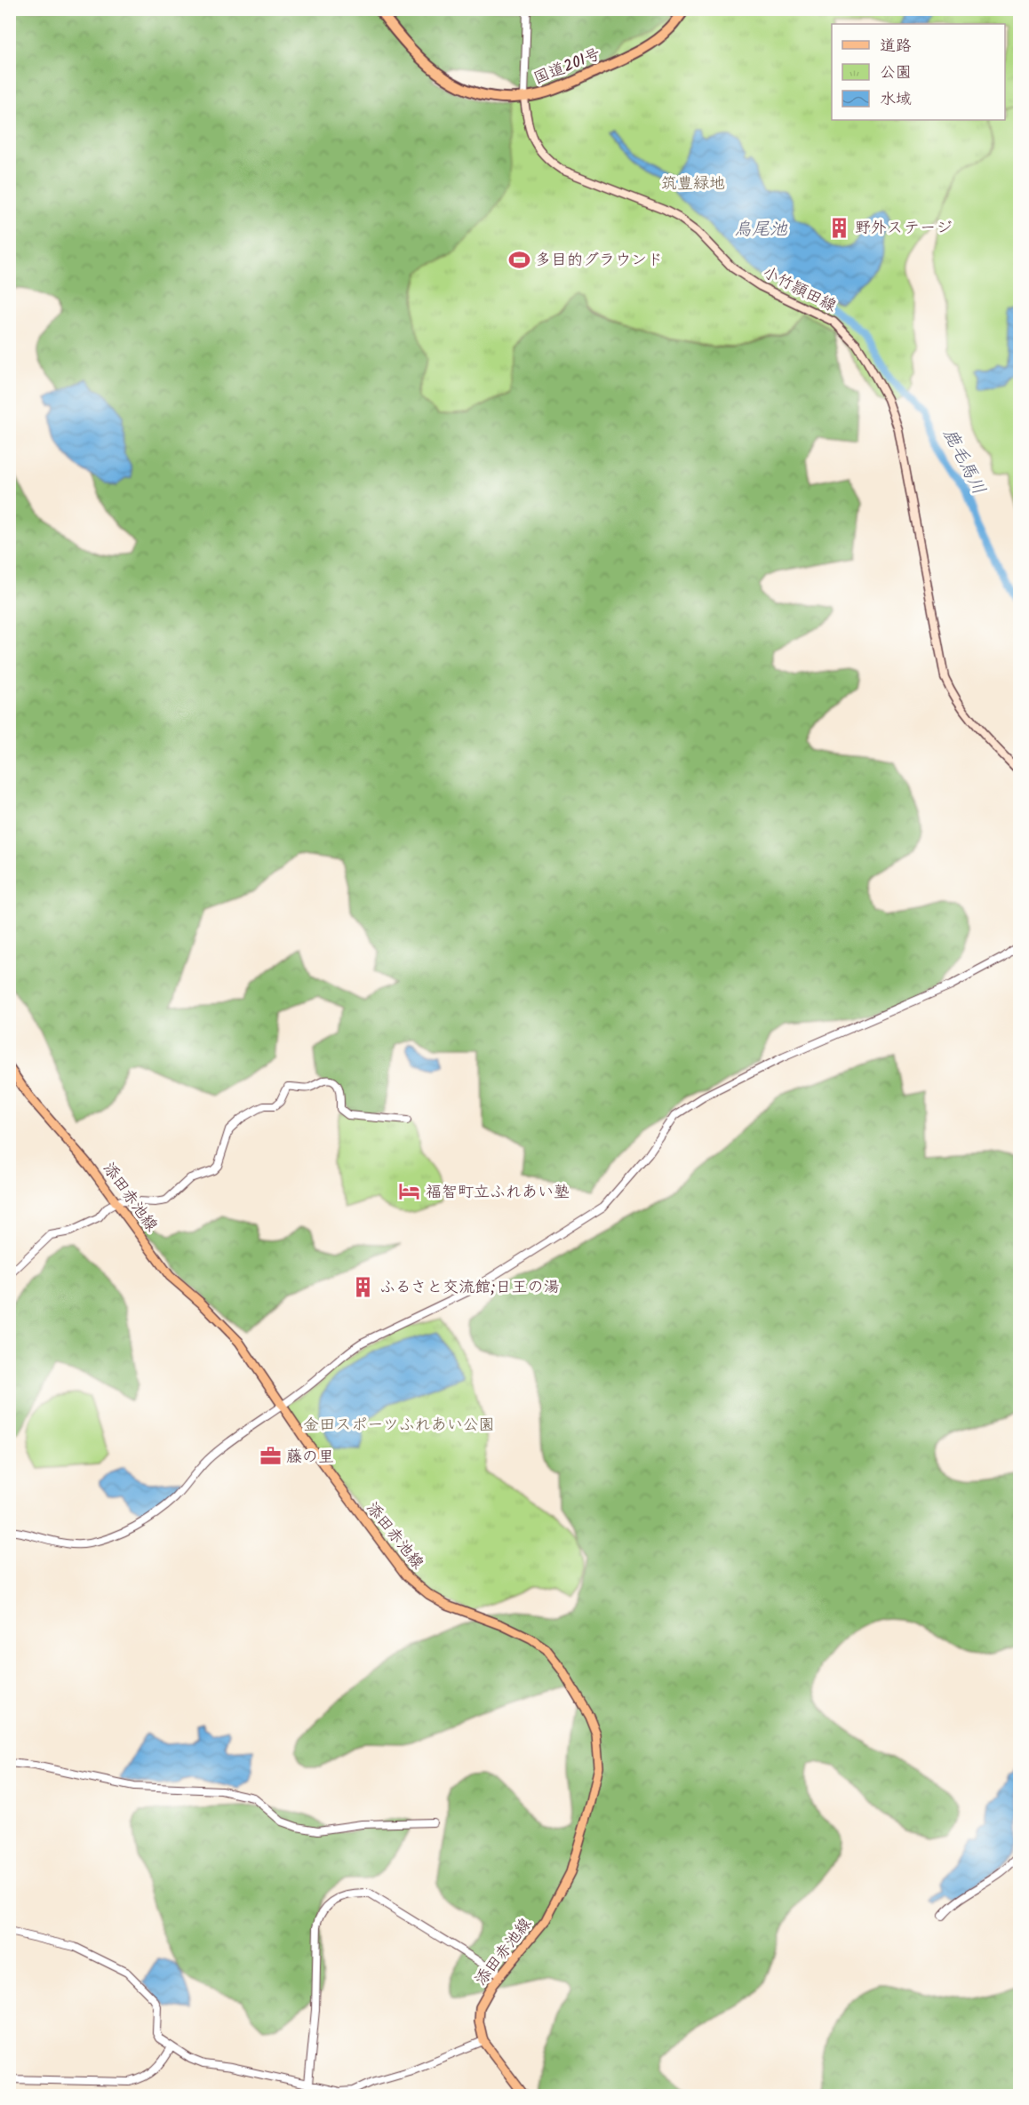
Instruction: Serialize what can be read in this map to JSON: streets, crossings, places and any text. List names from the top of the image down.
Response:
{
  "streets": {
    "highway": ["国道201号"],
    "main road": ["小竹頴田線", "添田赤池線"]
  },
  "crossings": [
    ["国道201号", "小竹頴田線"]
  ],
  "water": ["烏尾池", "鹿毛馬川"],
  "parks": ["筑豊緑地", "金田スポーツふれあい公園"],
  "places": {
    "building": ["野外ステージ", "ふるさと交流館;日王の湯"],
    "sports": ["多目的グラウンド"],
    "hotel": ["福智町立ふれあい塾"],
    "office": ["藤の里"]
  },
  "legend": ["道路", "公園", "水域"]
}
